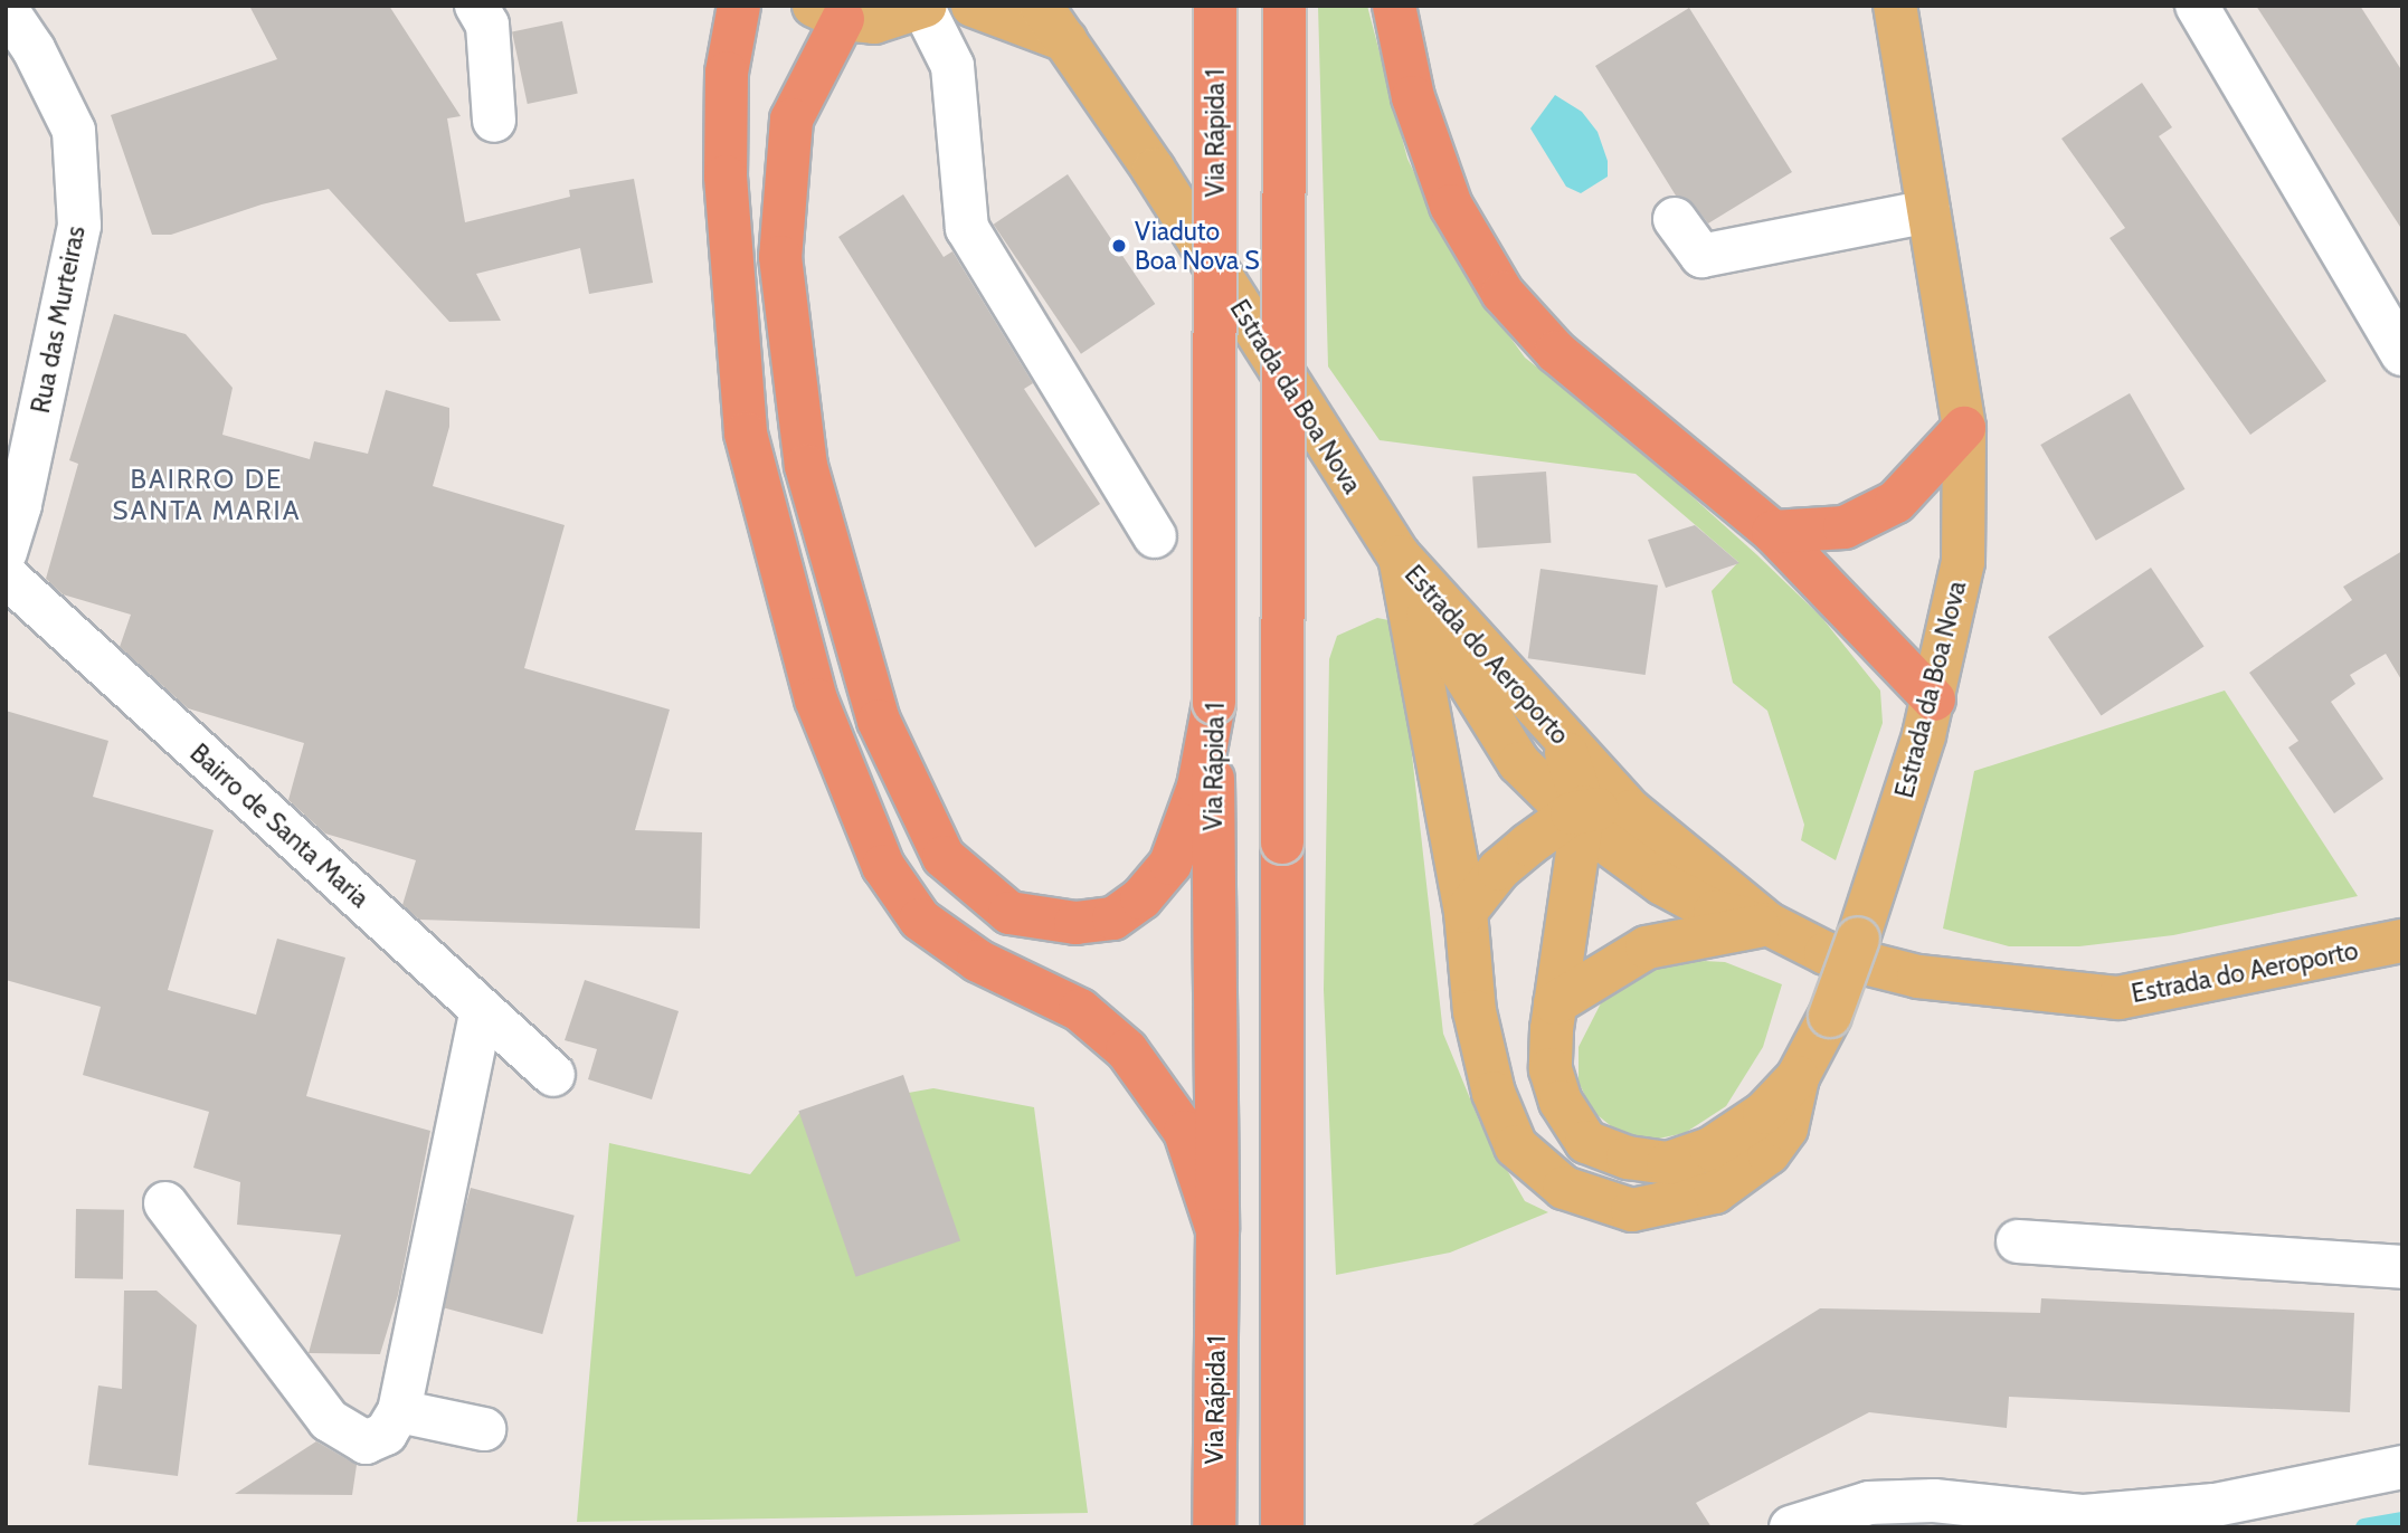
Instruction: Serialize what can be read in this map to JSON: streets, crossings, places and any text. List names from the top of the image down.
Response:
{
  "streets": {
    "highway": ["Via Rápida 1"],
    "main road": ["Estrada da Boa Nova", "Estrada do Aeroporto"],
    "street": ["Rua das Murteiras", "Bairro de Santa Maria"]
  },
  "crossings": [
    ["Estrada da Boa Nova", "Estrada do Aeroporto"]
  ],
  "districts": ["BAIRRO DE SANTA MARIA"],
  "places": ["Viaduto Boa Nova S"]
}
